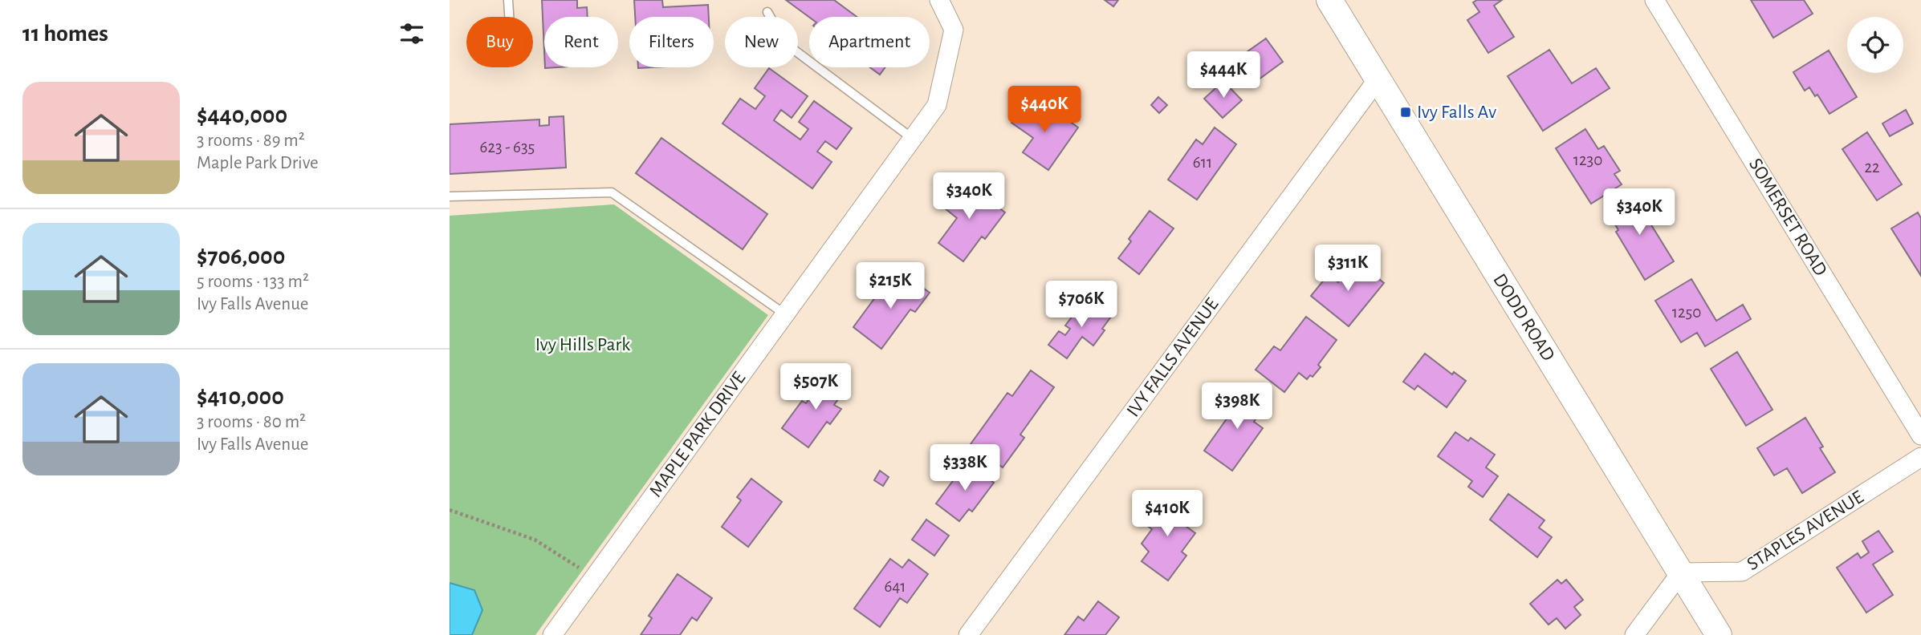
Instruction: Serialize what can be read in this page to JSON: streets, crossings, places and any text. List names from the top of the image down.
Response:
{
  "streets": {
    "main road": ["DODD ROAD"],
    "street": [
      "SOMERSET ROAD",
      "IVY FALLS AVENUE",
      "MAPLE PARK DRIVE",
      "STAPLES AVENUE"
    ]
  },
  "crossings": [
    ["DODD ROAD", "IVY FALLS AVENUE"],
    ["DODD ROAD", "STAPLES AVENUE"]
  ],
  "parks": ["Ivy Hills Park"],
  "places": {
    "transit": ["Ivy Falls Av"]
  },
  "house_numbers": [
    "623 - 635",
    "1230",
    "611",
    "22",
    "1250",
    "641"
  ],
  "page": {
    "heading": "11 homes",
    "chip": [
      "Buy",
      "Rent",
      "Filters",
      "New",
      "Apartment"
    ],
    "price": [
      "$444K",
      "$440K",
      "$340K",
      "$340K",
      "$311K",
      "$215K",
      "$706K",
      "$507K",
      "$398K",
      "$338K",
      "$410K"
    ],
    "list": [
      {
        "name": "$440,000",
        "note": "3 rooms · 89 m² · Maple Park Drive"
      },
      {
        "name": "$706,000",
        "note": "5 rooms · 133 m² · Ivy Falls Avenue"
      },
      {
        "name": "$410,000",
        "note": "3 rooms · 80 m² · Ivy Falls Avenue"
      }
    ]
  }
}
